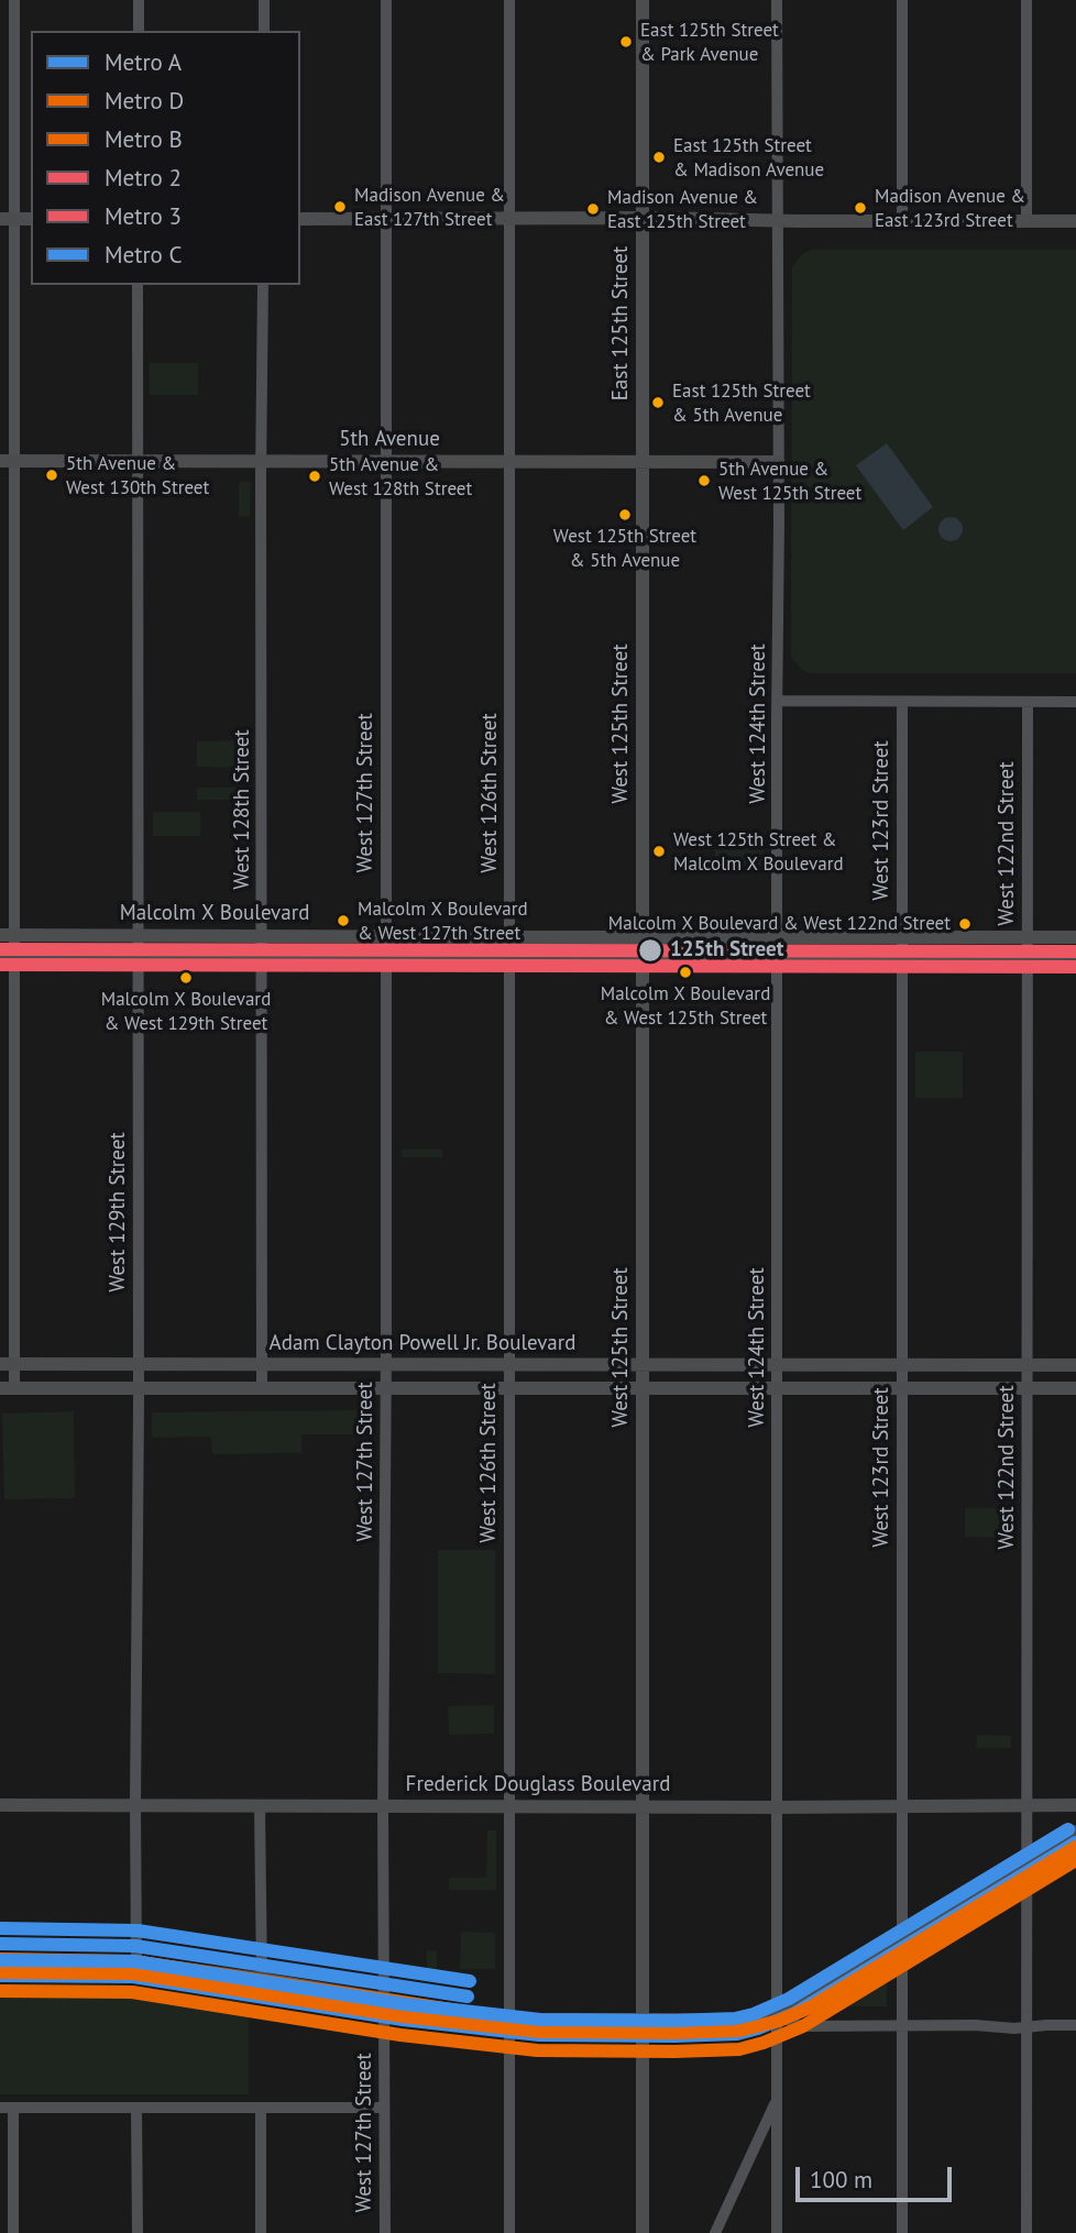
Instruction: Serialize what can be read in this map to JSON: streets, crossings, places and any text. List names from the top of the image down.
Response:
{
  "streets": {
    "main road": [
      "East 125th Street",
      "5th Avenue",
      "West 125th Street",
      "Malcolm X Boulevard",
      "Adam Clayton Powell Jr. Boulevard",
      "Frederick Douglass Boulevard"
    ],
    "street": [
      "West 124th Street",
      "West 127th Street",
      "West 126th Street",
      "West 128th Street",
      "West 123rd Street",
      "West 122nd Street",
      "West 129th Street"
    ]
  },
  "crossings": [
    ["East 125th Street", "5th Avenue"],
    ["East 125th Street", "West 125th Street"],
    ["5th Avenue", "West 125th Street"],
    ["5th Avenue", "West 124th Street"],
    ["5th Avenue", "West 127th Street"],
    ["5th Avenue", "West 126th Street"],
    ["5th Avenue", "West 128th Street"],
    ["5th Avenue", "West 129th Street"],
    ["West 125th Street", "Malcolm X Boulevard"],
    ["West 125th Street", "Adam Clayton Powell Jr. Boulevard"],
    ["West 125th Street", "Frederick Douglass Boulevard"],
    ["West 124th Street", "Malcolm X Boulevard"],
    ["West 124th Street", "Adam Clayton Powell Jr. Boulevard"],
    ["West 124th Street", "Frederick Douglass Boulevard"],
    ["West 127th Street", "Malcolm X Boulevard"],
    ["West 127th Street", "Adam Clayton Powell Jr. Boulevard"],
    ["West 127th Street", "Frederick Douglass Boulevard"],
    ["West 126th Street", "Malcolm X Boulevard"],
    ["West 126th Street", "Adam Clayton Powell Jr. Boulevard"],
    ["West 126th Street", "Frederick Douglass Boulevard"],
    ["West 128th Street", "Malcolm X Boulevard"],
    ["West 128th Street", "Adam Clayton Powell Jr. Boulevard"],
    ["West 123rd Street", "Malcolm X Boulevard"],
    ["West 123rd Street", "Adam Clayton Powell Jr. Boulevard"],
    ["West 123rd Street", "Frederick Douglass Boulevard"],
    ["West 122nd Street", "Malcolm X Boulevard"],
    ["West 122nd Street", "Adam Clayton Powell Jr. Boulevard"],
    ["West 122nd Street", "Frederick Douglass Boulevard"],
    ["Malcolm X Boulevard", "West 129th Street"],
    ["West 129th Street", "Adam Clayton Powell Jr. Boulevard"],
    ["West 129th Street", "Frederick Douglass Boulevard"]
  ],
  "places": [
    "East 125th Street & Park Avenue",
    "East 125th Street & Madison Avenue",
    "Madison Avenue & East 127th Street",
    "Madison Avenue & East 123rd Street",
    "Madison Avenue & East 125th Street",
    "East 125th Street & 5th Avenue",
    "5th Avenue & West 130th Street",
    "5th Avenue & West 128th Street",
    "5th Avenue & West 125th Street",
    "West 125th Street & 5th Avenue",
    "West 125th Street & Malcolm X Boulevard",
    "Malcolm X Boulevard & West 127th Street",
    "Malcolm X Boulevard & West 122nd Street",
    "125th Street",
    "Malcolm X Boulevard & West 125th Street",
    "Malcolm X Boulevard & West 129th Street"
  ],
  "lines": [
    "metro line 2",
    "metro line 3",
    "metro line C",
    "metro line A",
    "metro line D",
    "metro line B"
  ],
  "legend": [
    "Metro A",
    "Metro D",
    "Metro B",
    "Metro 2",
    "Metro 3",
    "Metro C"
  ],
  "scale_bar": "100 m"
}
